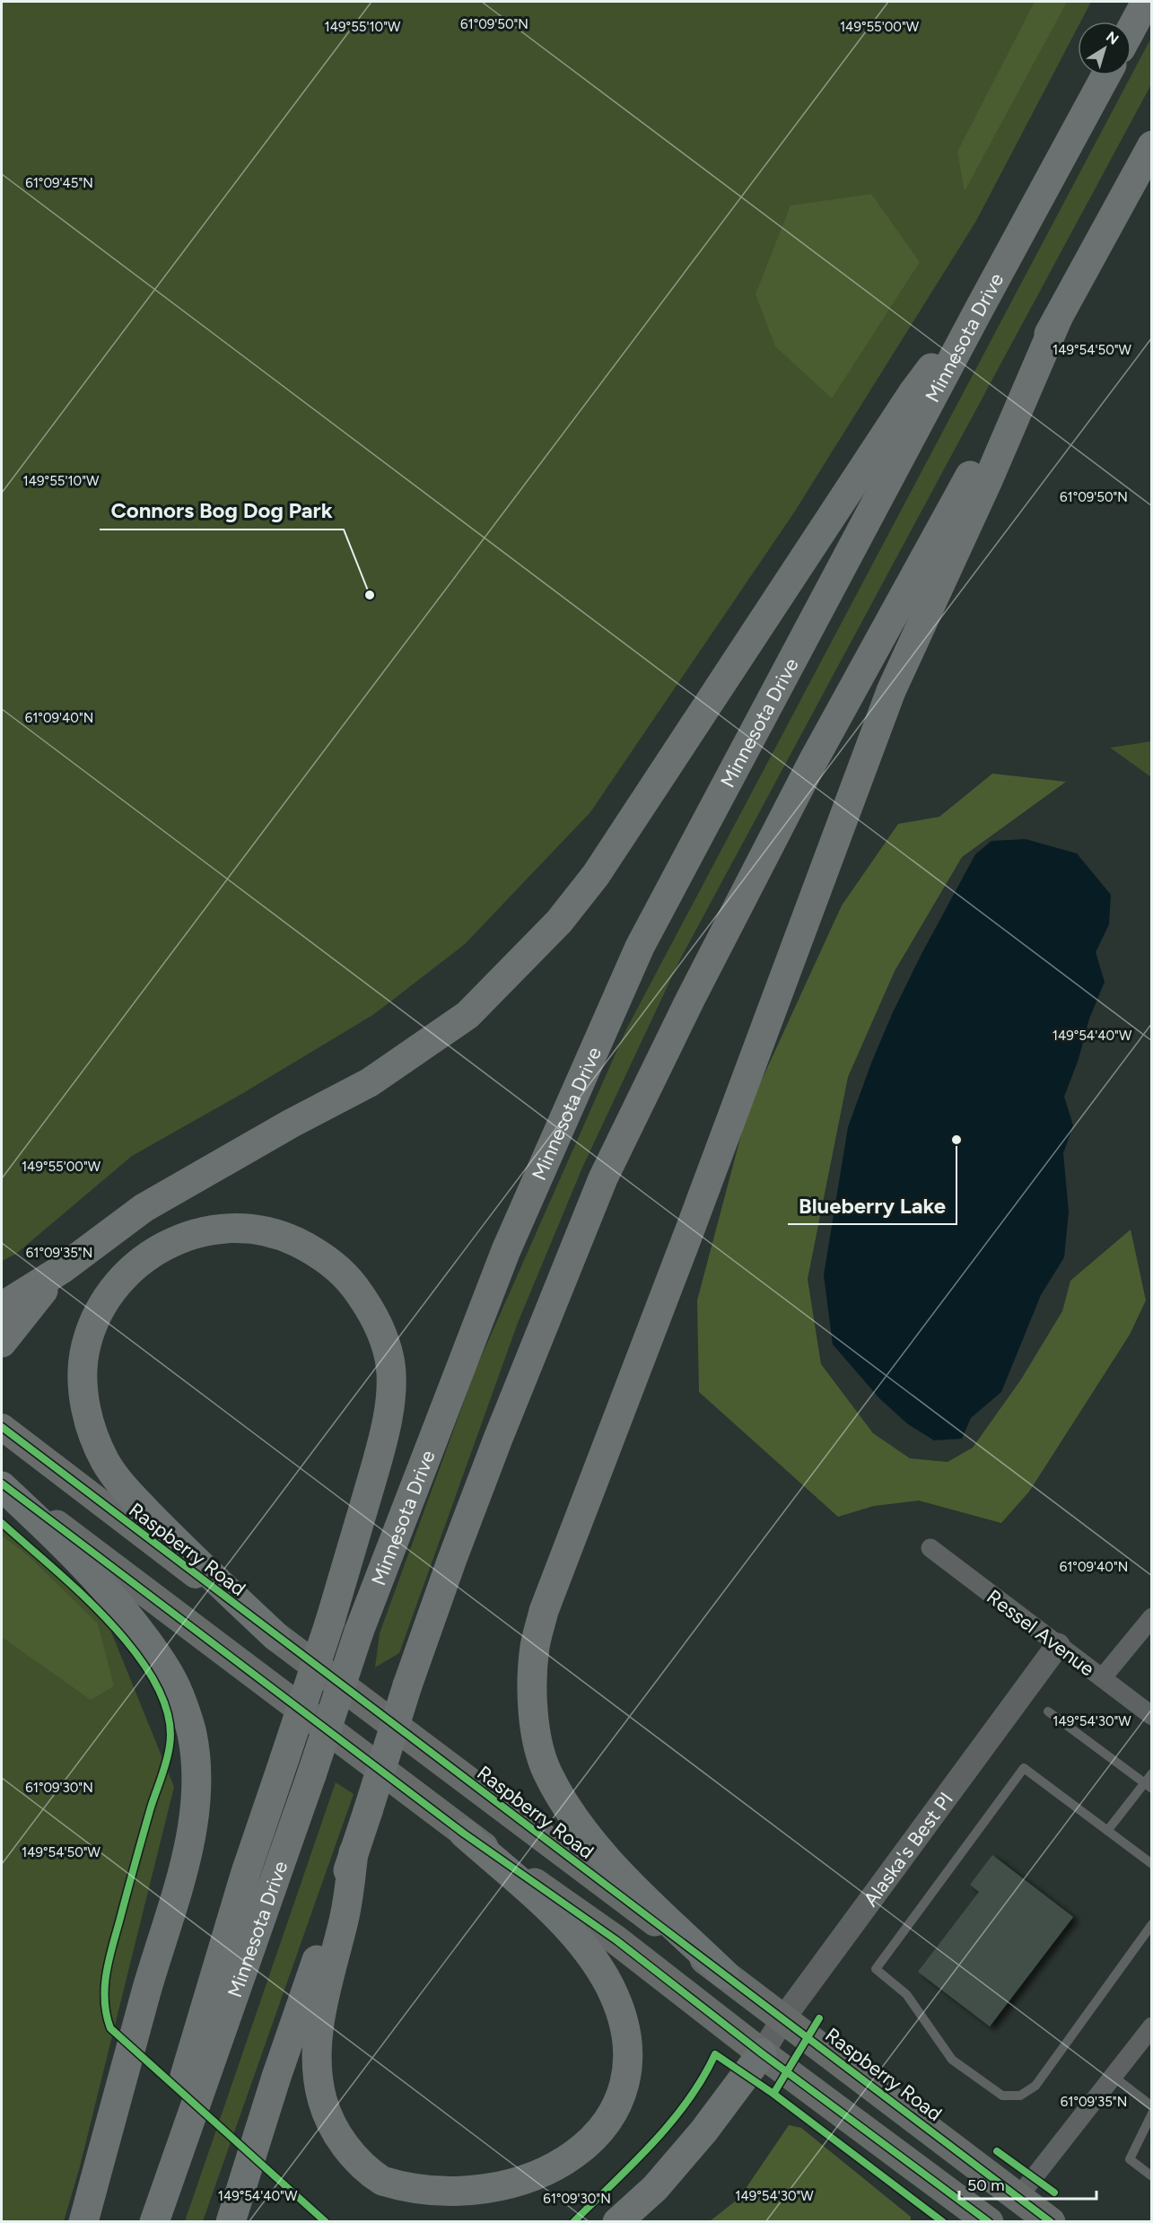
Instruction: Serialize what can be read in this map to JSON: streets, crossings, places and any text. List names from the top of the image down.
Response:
{
  "streets": {
    "highway": ["Minnesota Drive"],
    "main road": ["Raspberry Road"],
    "street": ["Ressel Avenue", "Alaska's Best PI"]
  },
  "crossings": [
    ["Raspberry Road", "Alaska's Best PI"],
    ["Ressel Avenue", "Alaska's Best PI"]
  ],
  "places": ["Connors Bog Dog Park", "Blueberry Lake"],
  "scale_bar": "50 m",
  "north": "top right",
  "coordinates": [
    "61°09'50\"N",
    "149°55'10\"W",
    "149°55'00\"W",
    "61°09'45\"N",
    "149°54'50\"W",
    "61°09'40\"N",
    "149°54'40\"W",
    "61°09'35\"N",
    "149°54'30\"W",
    "61°09'30\"N"
  ]
}
